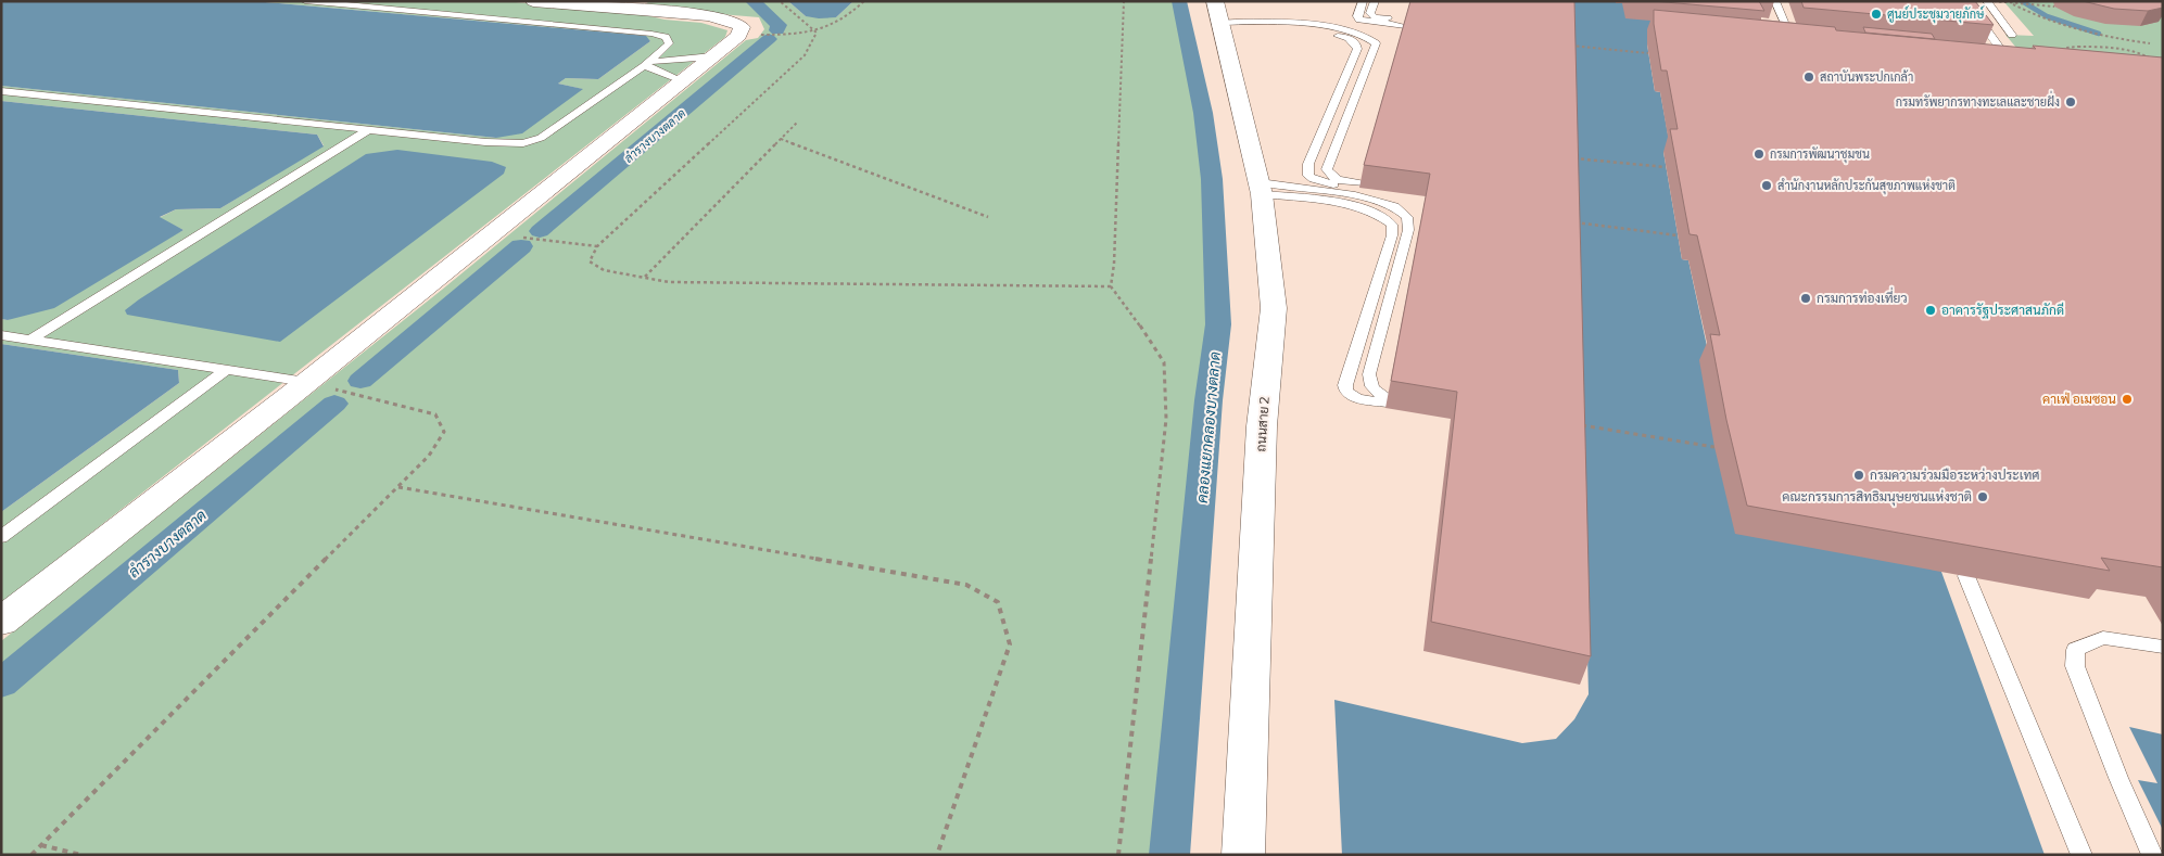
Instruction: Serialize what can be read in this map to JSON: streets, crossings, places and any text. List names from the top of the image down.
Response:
{
  "streets": {
    "street": ["ถนนสาย 2"]
  },
  "water": ["ลำรางบางตลาด", "คลองแยกคลองบางตลาด"],
  "places": [
    "ศูนย์ประชุมวายุภักษ์",
    "สถาบันพระปกเกล้า",
    "กรมทรัพยากรทางทะเลและชายฝั่ง",
    "กรมการพัฒนาชุมชน",
    "สำนักงานหลักประกันสุขภาพแห่งชาติ",
    "กรมการท่องเที่ยว",
    "อาคารรัฐประศาสนภักดี",
    "คาเฟ่ อเมซอน",
    "กรมความร่วมมือระหว่างประเทศ",
    "คณะกรรมการสิทธิมนุษยชนแห่งชาติ"
  ]
}
